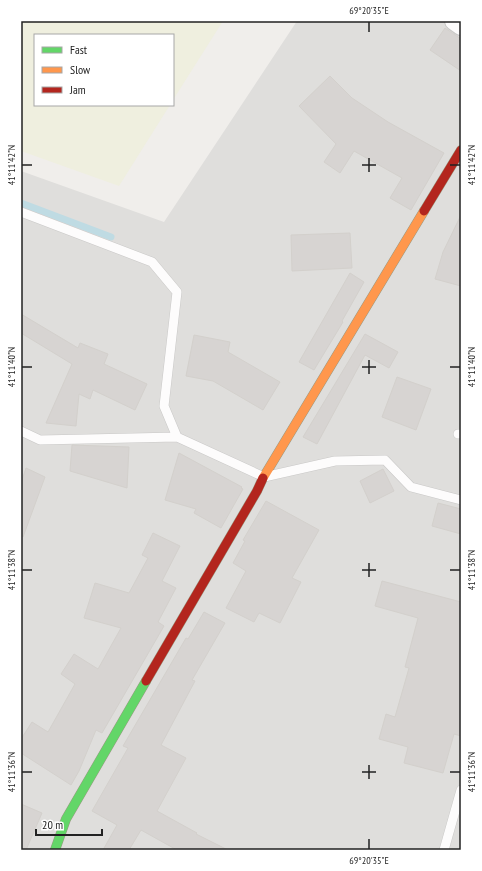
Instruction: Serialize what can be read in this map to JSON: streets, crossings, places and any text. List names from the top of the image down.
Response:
{
  "legend": ["Fast", "Slow", "Jam"],
  "scale_bar": "20 m",
  "coordinates": [
    "69°20'35\"E",
    "41°11'42\"N",
    "41°11'40\"N",
    "41°11'38\"N",
    "41°11'36\"N"
  ]
}
